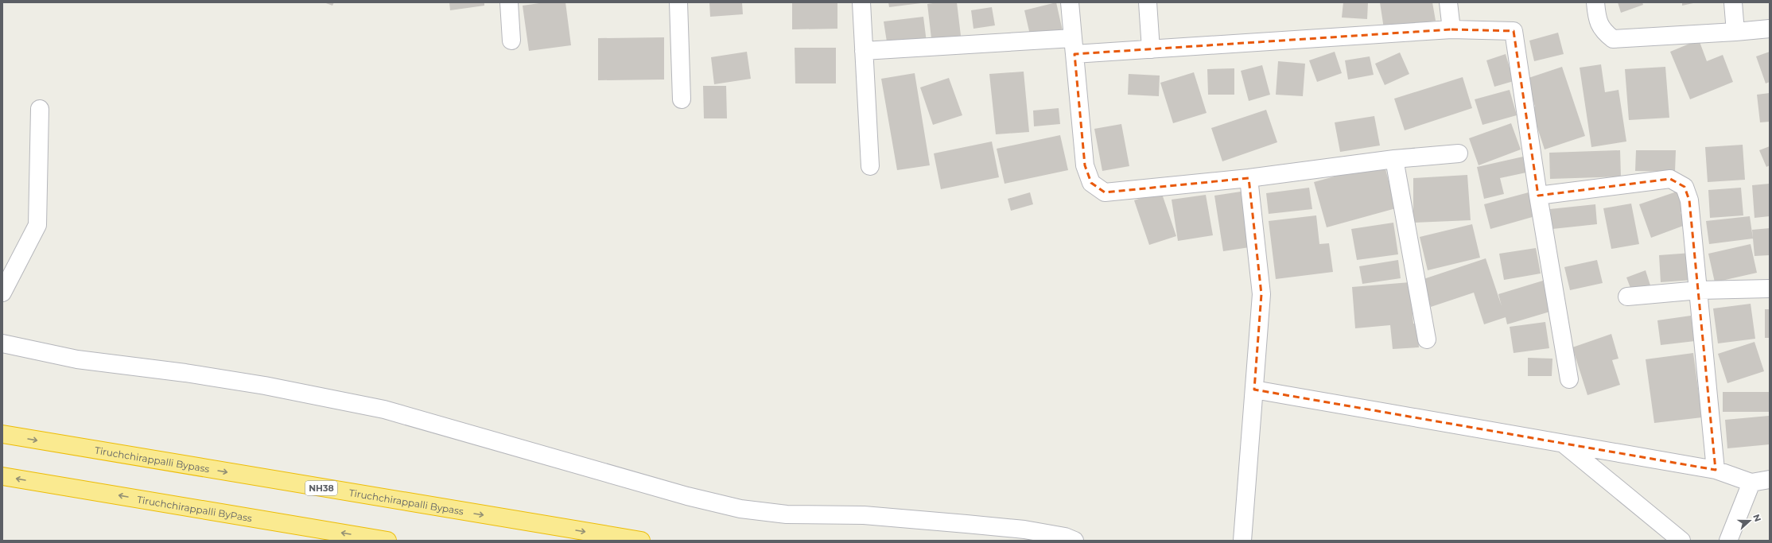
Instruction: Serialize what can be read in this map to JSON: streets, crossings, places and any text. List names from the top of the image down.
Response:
{
  "streets": {
    "highway": ["Tiruchchirappalli Bypass", "NH38", "Tiruchchirappalli ByPass"]
  },
  "one_way": ["Tiruchchirappalli Bypass", "Tiruchchirappalli ByPass"],
  "north": "right"
}
